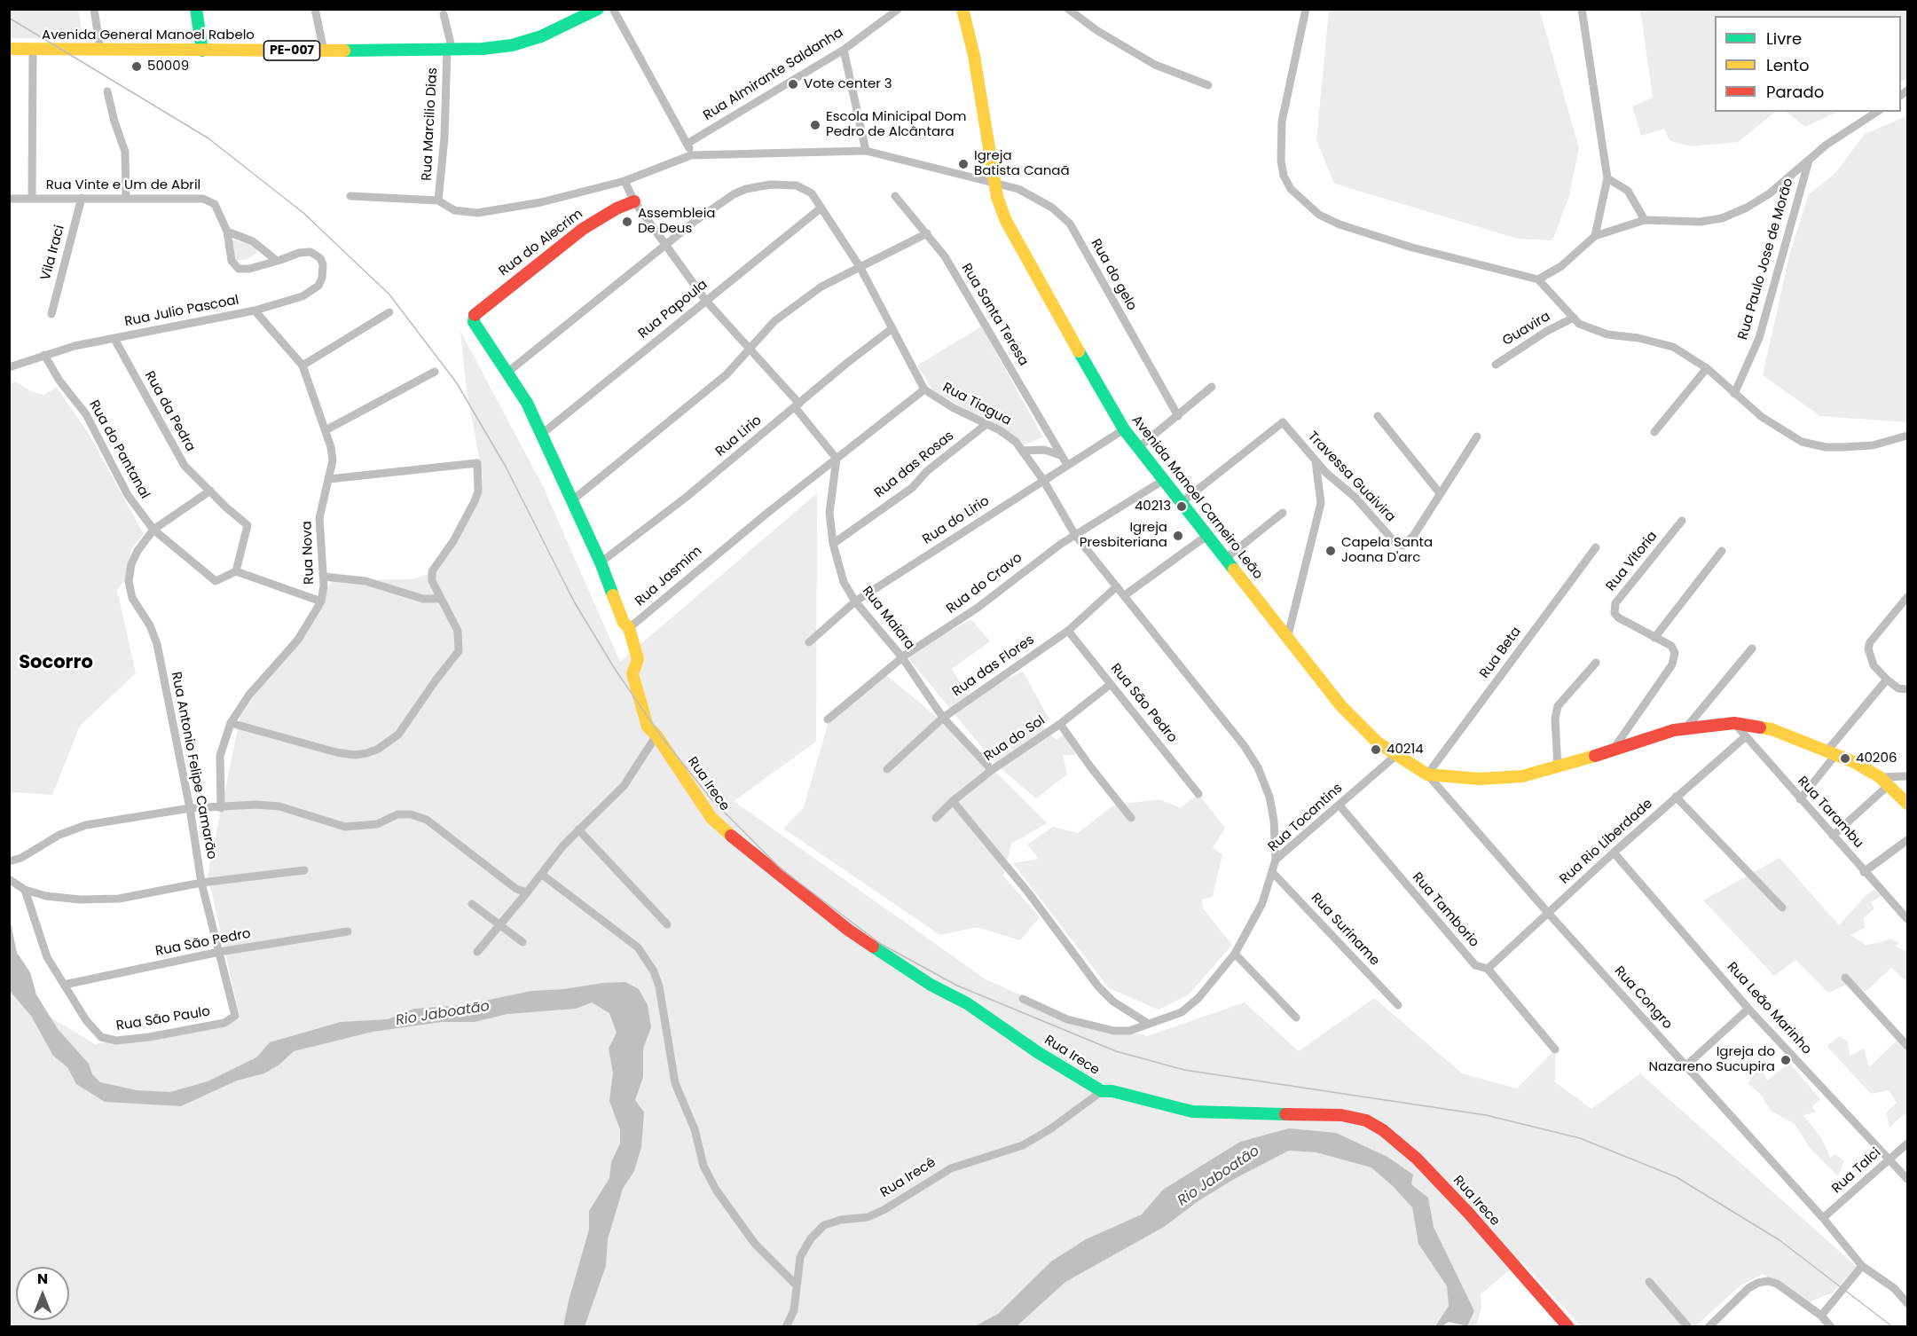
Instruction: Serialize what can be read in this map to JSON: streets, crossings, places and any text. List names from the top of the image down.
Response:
{
  "streets": {
    "main road": [
      "Avenida General Manoel Rabelo",
      "PE-007",
      "Rua do Alecrim",
      "Avenida Manoel Carneiro Leão",
      "Rua Jasmim",
      "Rua Irece"
    ],
    "street": [
      "Rua Almirante Saldanha",
      "Rua Marcilio Dias",
      "Rua Vinte e Um de Abril",
      "Vila Iraci",
      "Rua Paulo Jose de Morão",
      "Rua do gelo",
      "Rua Papoula",
      "Rua Julio Pascoal",
      "Rua Santa Teresa",
      "Guavira",
      "Rua Tiagua",
      "Rua da Pedra",
      "Rua Lirio",
      "Rua do Pantanal",
      "Rua das Rosas",
      "Travessa Guaivira",
      "Rua do Lirio",
      "Rua Nova",
      "Rua Vitoria",
      "Rua do Cravo",
      "Rua Maiara",
      "Rua Beta",
      "Rua das Flores",
      "Rua São Pedro",
      "Rua do Sol",
      "Rua Antonio Felipe Camarão",
      "Rua Tarambu",
      "Rua Tocantins",
      "Rua Rio Liberdade",
      "Rua Tamborio",
      "Rua Suriname",
      "Rua Congro",
      "Rua Leão Marinho",
      "Rua São Paulo",
      "Rua Talci",
      "Rua Irecê"
    ]
  },
  "crossings": [
    ["Avenida General Manoel Rabelo", "Rua Marcilio Dias"],
    ["Avenida General Manoel Rabelo", "Rua Vinte e Um de Abril"],
    ["Rua Marcilio Dias", "Rua do gelo"],
    ["Rua Vinte e Um de Abril", "Vila Iraci"],
    ["Rua Vinte e Um de Abril", "Rua Julio Pascoal"],
    ["Rua do Alecrim", "Rua Jasmim"],
    ["Rua do gelo", "Avenida Manoel Carneiro Leão"],
    ["Rua Papoula", "Rua Tiagua"],
    ["Rua Papoula", "Rua Jasmim"],
    ["Rua Julio Pascoal", "Rua da Pedra"],
    ["Rua Julio Pascoal", "Rua do Pantanal"],
    ["Rua Julio Pascoal", "Rua Nova"],
    ["Rua Tiagua", "Rua Lirio"],
    ["Rua Tiagua", "Rua das Rosas"],
    ["Rua Tiagua", "Rua do Lirio"],
    ["Rua Tiagua", "Rua Jasmim"],
    ["Rua Tiagua", "Rua do Cravo"],
    ["Rua Tiagua", "Rua das Flores"],
    ["Rua Tiagua", "Rua Tocantins"],
    ["Rua Lirio", "Rua Jasmim"],
    ["Rua do Pantanal", "Rua Antonio Felipe Camarão"],
    ["Rua das Rosas", "Rua Maiara"],
    ["Travessa Guaivira", "Avenida Manoel Carneiro Leão"],
    ["Avenida Manoel Carneiro Leão", "Rua do Lirio"],
    ["Avenida Manoel Carneiro Leão", "Rua Vitoria"],
    ["Avenida Manoel Carneiro Leão", "Rua do Cravo"],
    ["Avenida Manoel Carneiro Leão", "Rua Beta"],
    ["Avenida Manoel Carneiro Leão", "Rua Tarambu"],
    ["Avenida Manoel Carneiro Leão", "Rua Tocantins"],
    ["Avenida Manoel Carneiro Leão", "Rua Congro"],
    ["Rua do Lirio", "Rua Maiara"],
    ["Rua Jasmim", "Rua Maiara"],
    ["Rua Jasmim", "Rua Irece"],
    ["Rua do Cravo", "Rua Maiara"],
    ["Rua Maiara", "Rua das Flores"],
    ["Rua Maiara", "Rua do Sol"],
    ["Rua Beta", "Rua Congro"],
    ["Rua das Flores", "Rua São Pedro"],
    ["Rua São Pedro", "Rua do Sol"],
    ["Rua São Pedro", "Rua Antonio Felipe Camarão"],
    ["Rua São Pedro", "Rua São Paulo"],
    ["Rua Antonio Felipe Camarão", "Rua São Paulo"],
    ["Rua Irece", "Rua Irecê"],
    ["Rua Tarambu", "Rua Rio Liberdade"],
    ["Rua Tocantins", "Rua Tamborio"],
    ["Rua Tocantins", "Rua Suriname"],
    ["Rua Rio Liberdade", "Rua Tamborio"],
    ["Rua Rio Liberdade", "Rua Congro"],
    ["Rua Rio Liberdade", "Rua Leão Marinho"],
    ["Rua Congro", "Rua Talci"],
    ["Rua Leão Marinho", "Rua Talci"]
  ],
  "districts": ["Socorro"],
  "water": ["Rio Jaboatão"],
  "places": [
    "50009",
    "Vote center 3",
    "Escola Minicipal Dom Pedro de Alcântara",
    "Igreja Batista Canaã",
    "Assembleia De Deus",
    "40213",
    "Igreja Presbiteriana",
    "Capela Santa Joana D'arc",
    "40214",
    "40206",
    "Igreja do Nazareno Sucupira"
  ],
  "legend": ["Livre", "Lento", "Parado"],
  "north": "top"
}
